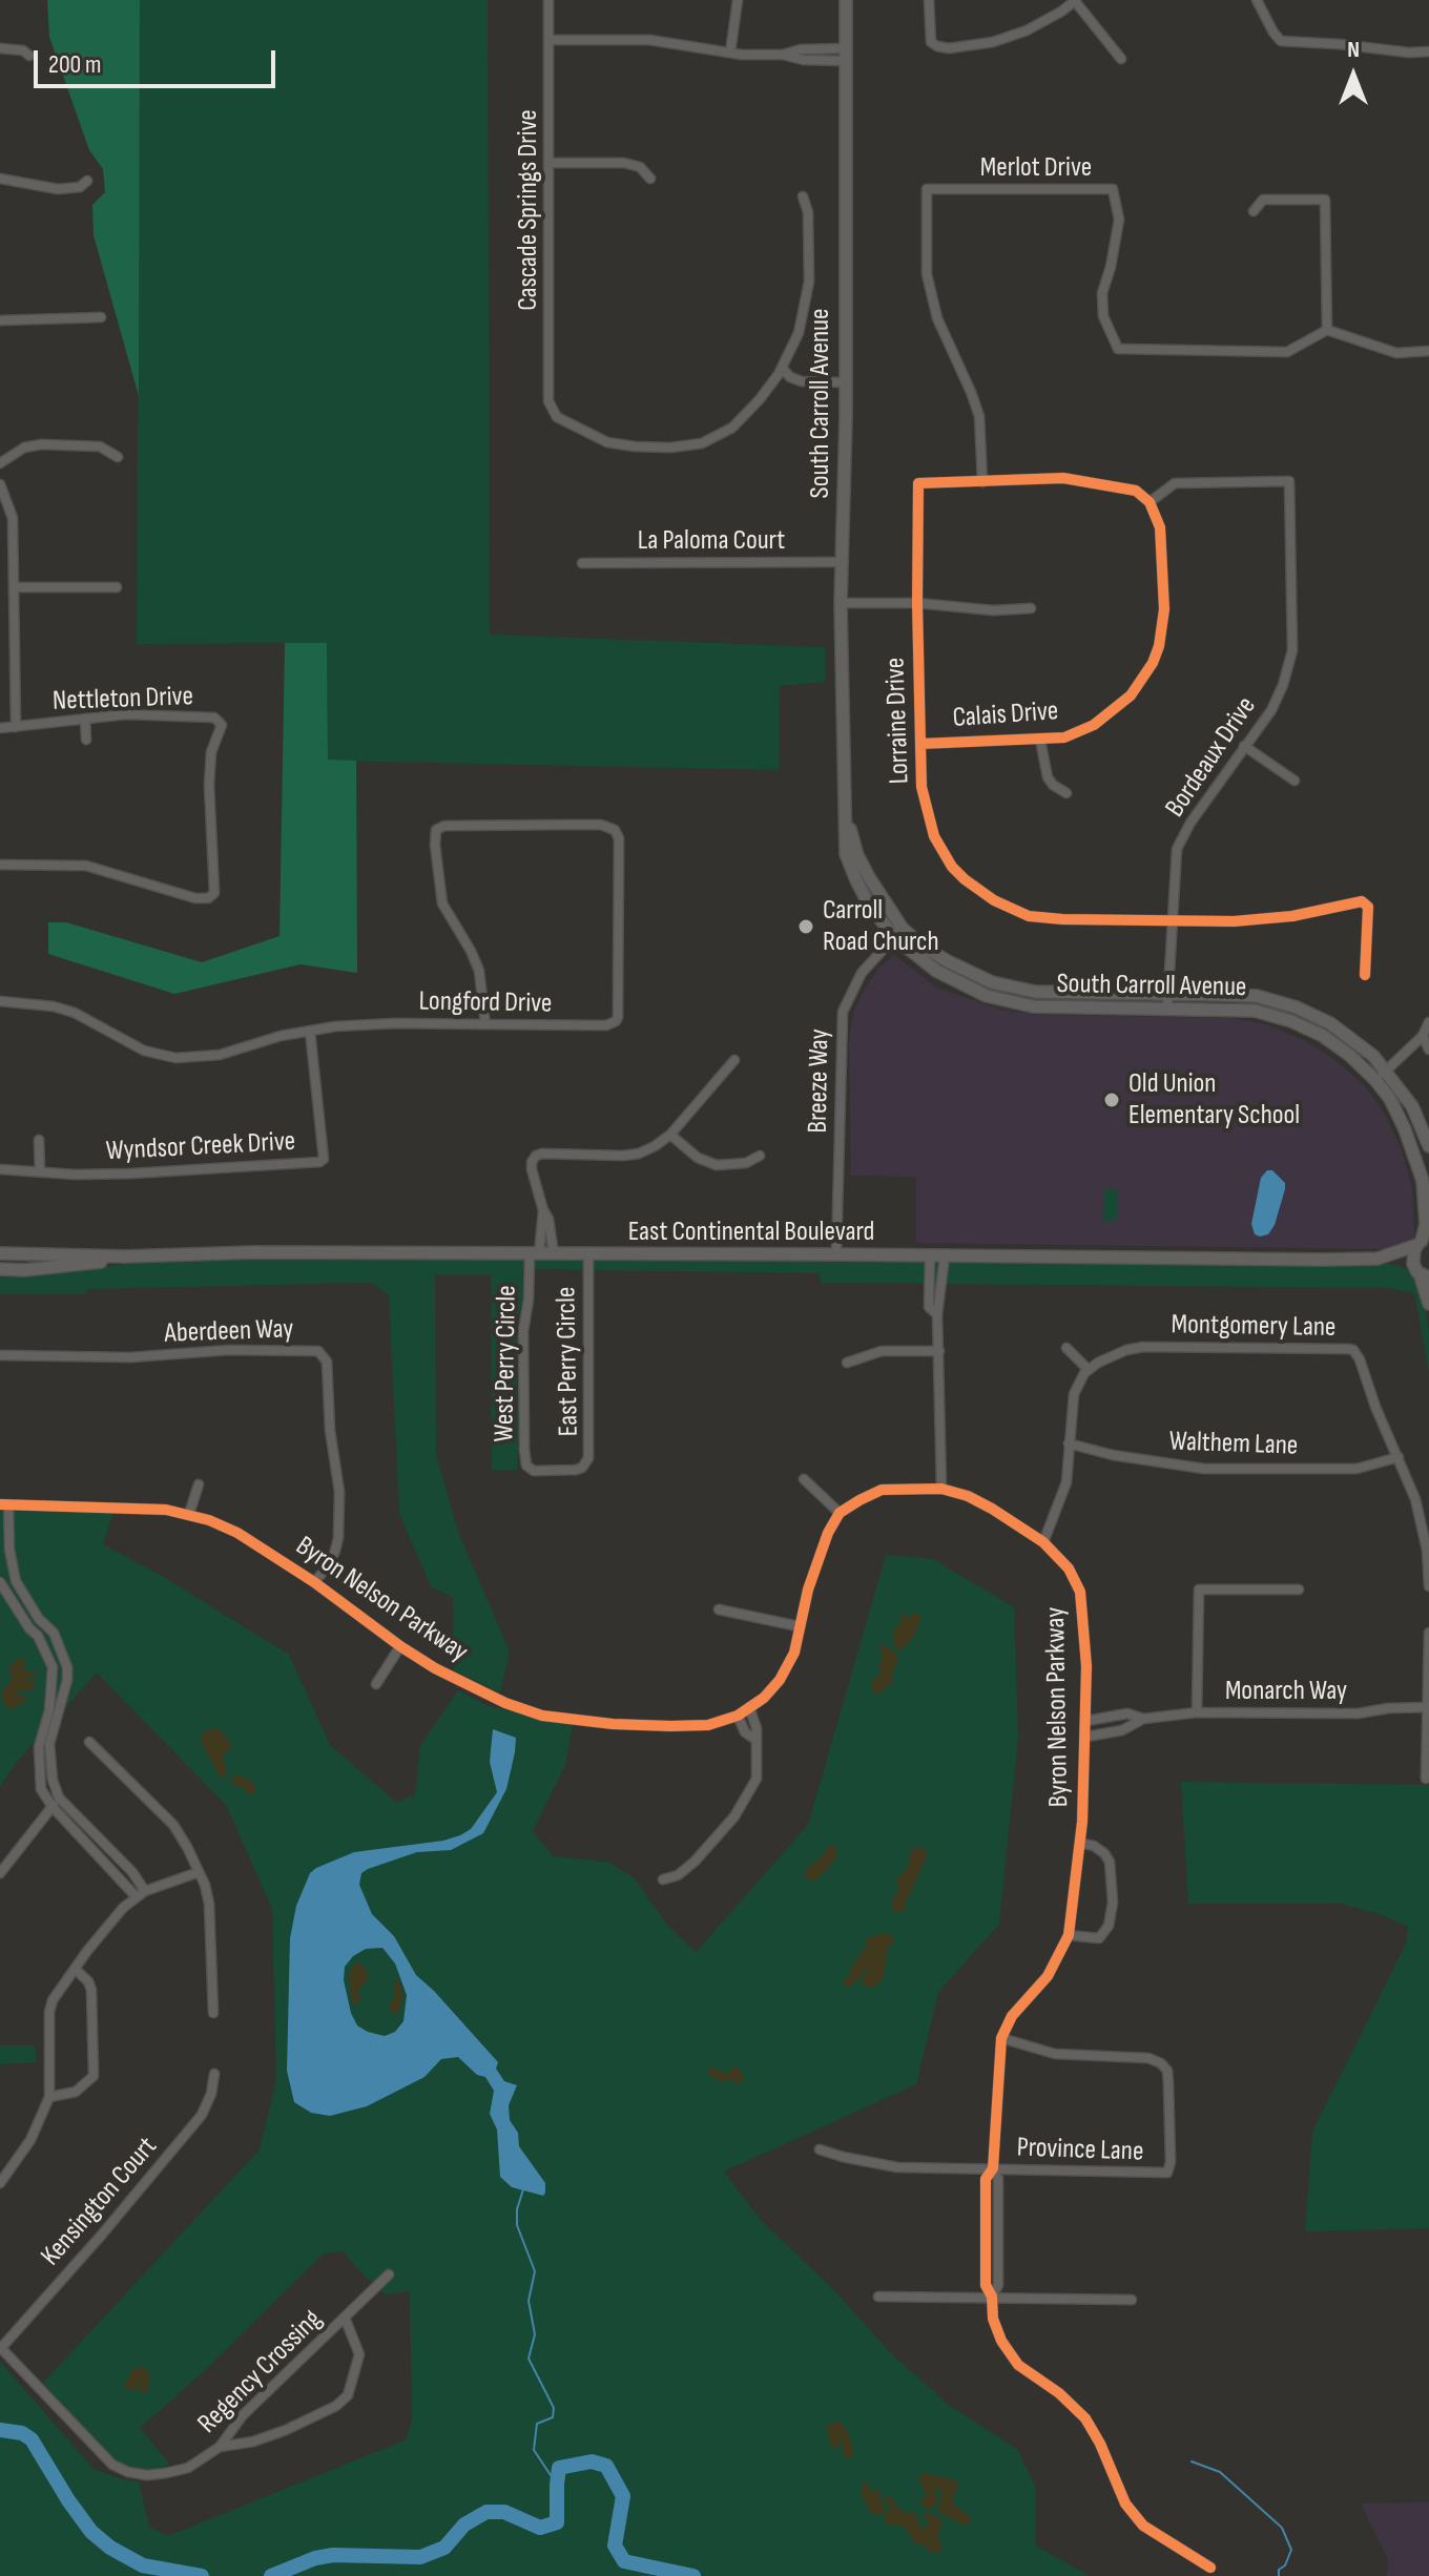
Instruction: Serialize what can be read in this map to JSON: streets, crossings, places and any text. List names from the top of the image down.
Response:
{
  "streets": {
    "main road": ["South Carroll Avenue", "East Continental Boulevard"],
    "street": [
      "Merlot Drive",
      "Cascade Springs Drive",
      "La Paloma Court",
      "Nettleton Drive",
      "Calais Drive",
      "Lorraine Drive",
      "Bordeaux Drive",
      "Longford Drive",
      "Breeze Way",
      "Wyndsor Creek Drive",
      "Montgomery Lane",
      "Aberdeen Way",
      "East Perry Circle",
      "West Perry Circle",
      "Walthem Lane",
      "Byron Nelson Parkway",
      "Monarch Way",
      "Province Lane",
      "Kensington Court",
      "Regency Crossing"
    ]
  },
  "crossings": [
    ["Merlot Drive", "Calais Drive"],
    ["Merlot Drive", "Lorraine Drive"],
    ["Merlot Drive", "Bordeaux Drive"],
    ["South Carroll Avenue", "La Paloma Court"],
    ["South Carroll Avenue", "Bordeaux Drive"],
    ["South Carroll Avenue", "Breeze Way"],
    ["South Carroll Avenue", "East Continental Boulevard"],
    ["Calais Drive", "Lorraine Drive"],
    ["Calais Drive", "Bordeaux Drive"],
    ["Lorraine Drive", "Bordeaux Drive"],
    ["Longford Drive", "Wyndsor Creek Drive"],
    ["Breeze Way", "East Continental Boulevard"],
    ["East Continental Boulevard", "East Perry Circle"],
    ["East Continental Boulevard", "West Perry Circle"],
    ["Montgomery Lane", "Walthem Lane"],
    ["Aberdeen Way", "Byron Nelson Parkway"],
    ["East Perry Circle", "West Perry Circle"],
    ["Byron Nelson Parkway", "Monarch Way"],
    ["Byron Nelson Parkway", "Province Lane"],
    ["Kensington Court", "Regency Crossing"]
  ],
  "places": ["Carroll Road Church", "Old Union Elementary School"],
  "scale_bar": "200 m",
  "north": "top"
}
